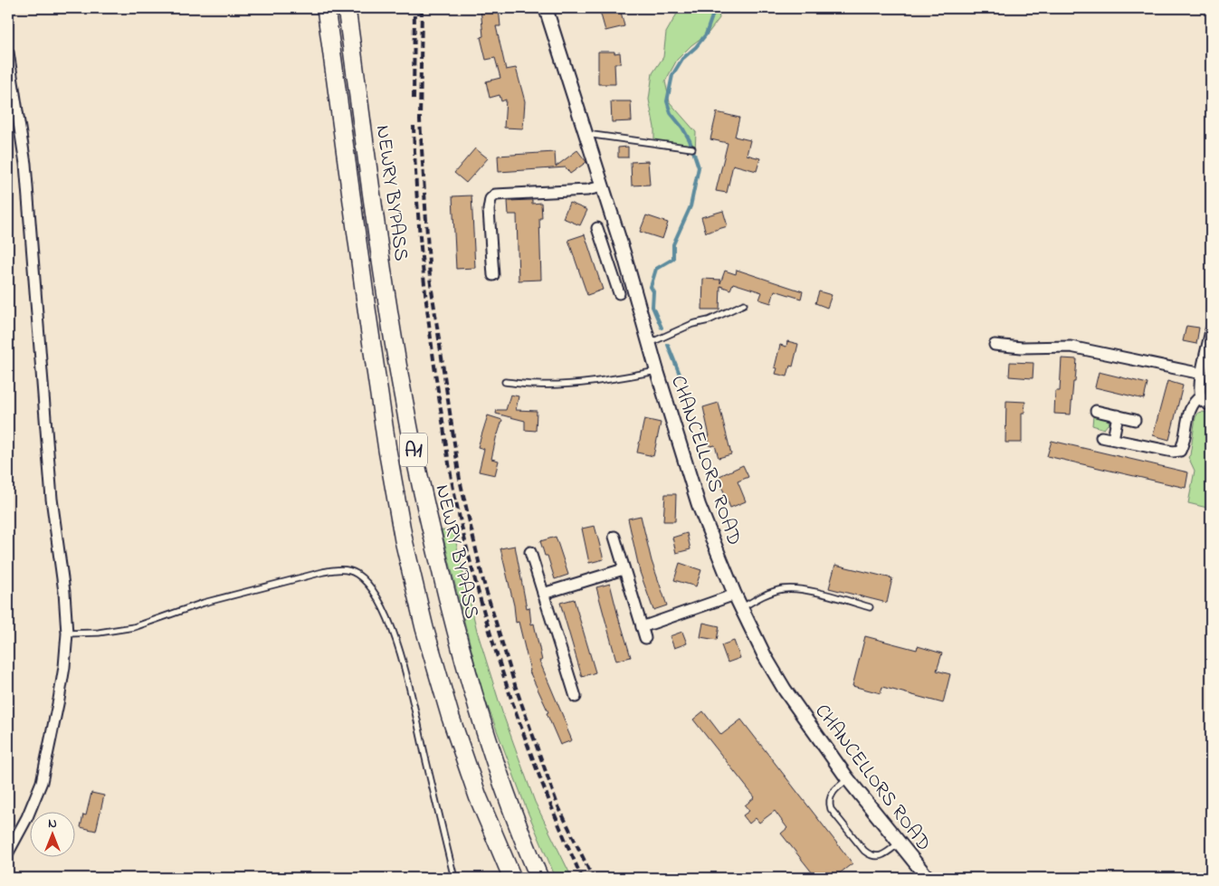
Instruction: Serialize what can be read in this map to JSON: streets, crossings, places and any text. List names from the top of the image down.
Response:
{
  "streets": {
    "highway": ["NEWRY BYPASS", "A1"],
    "street": ["CHANCELLORS ROAD"]
  },
  "north": "top"
}
